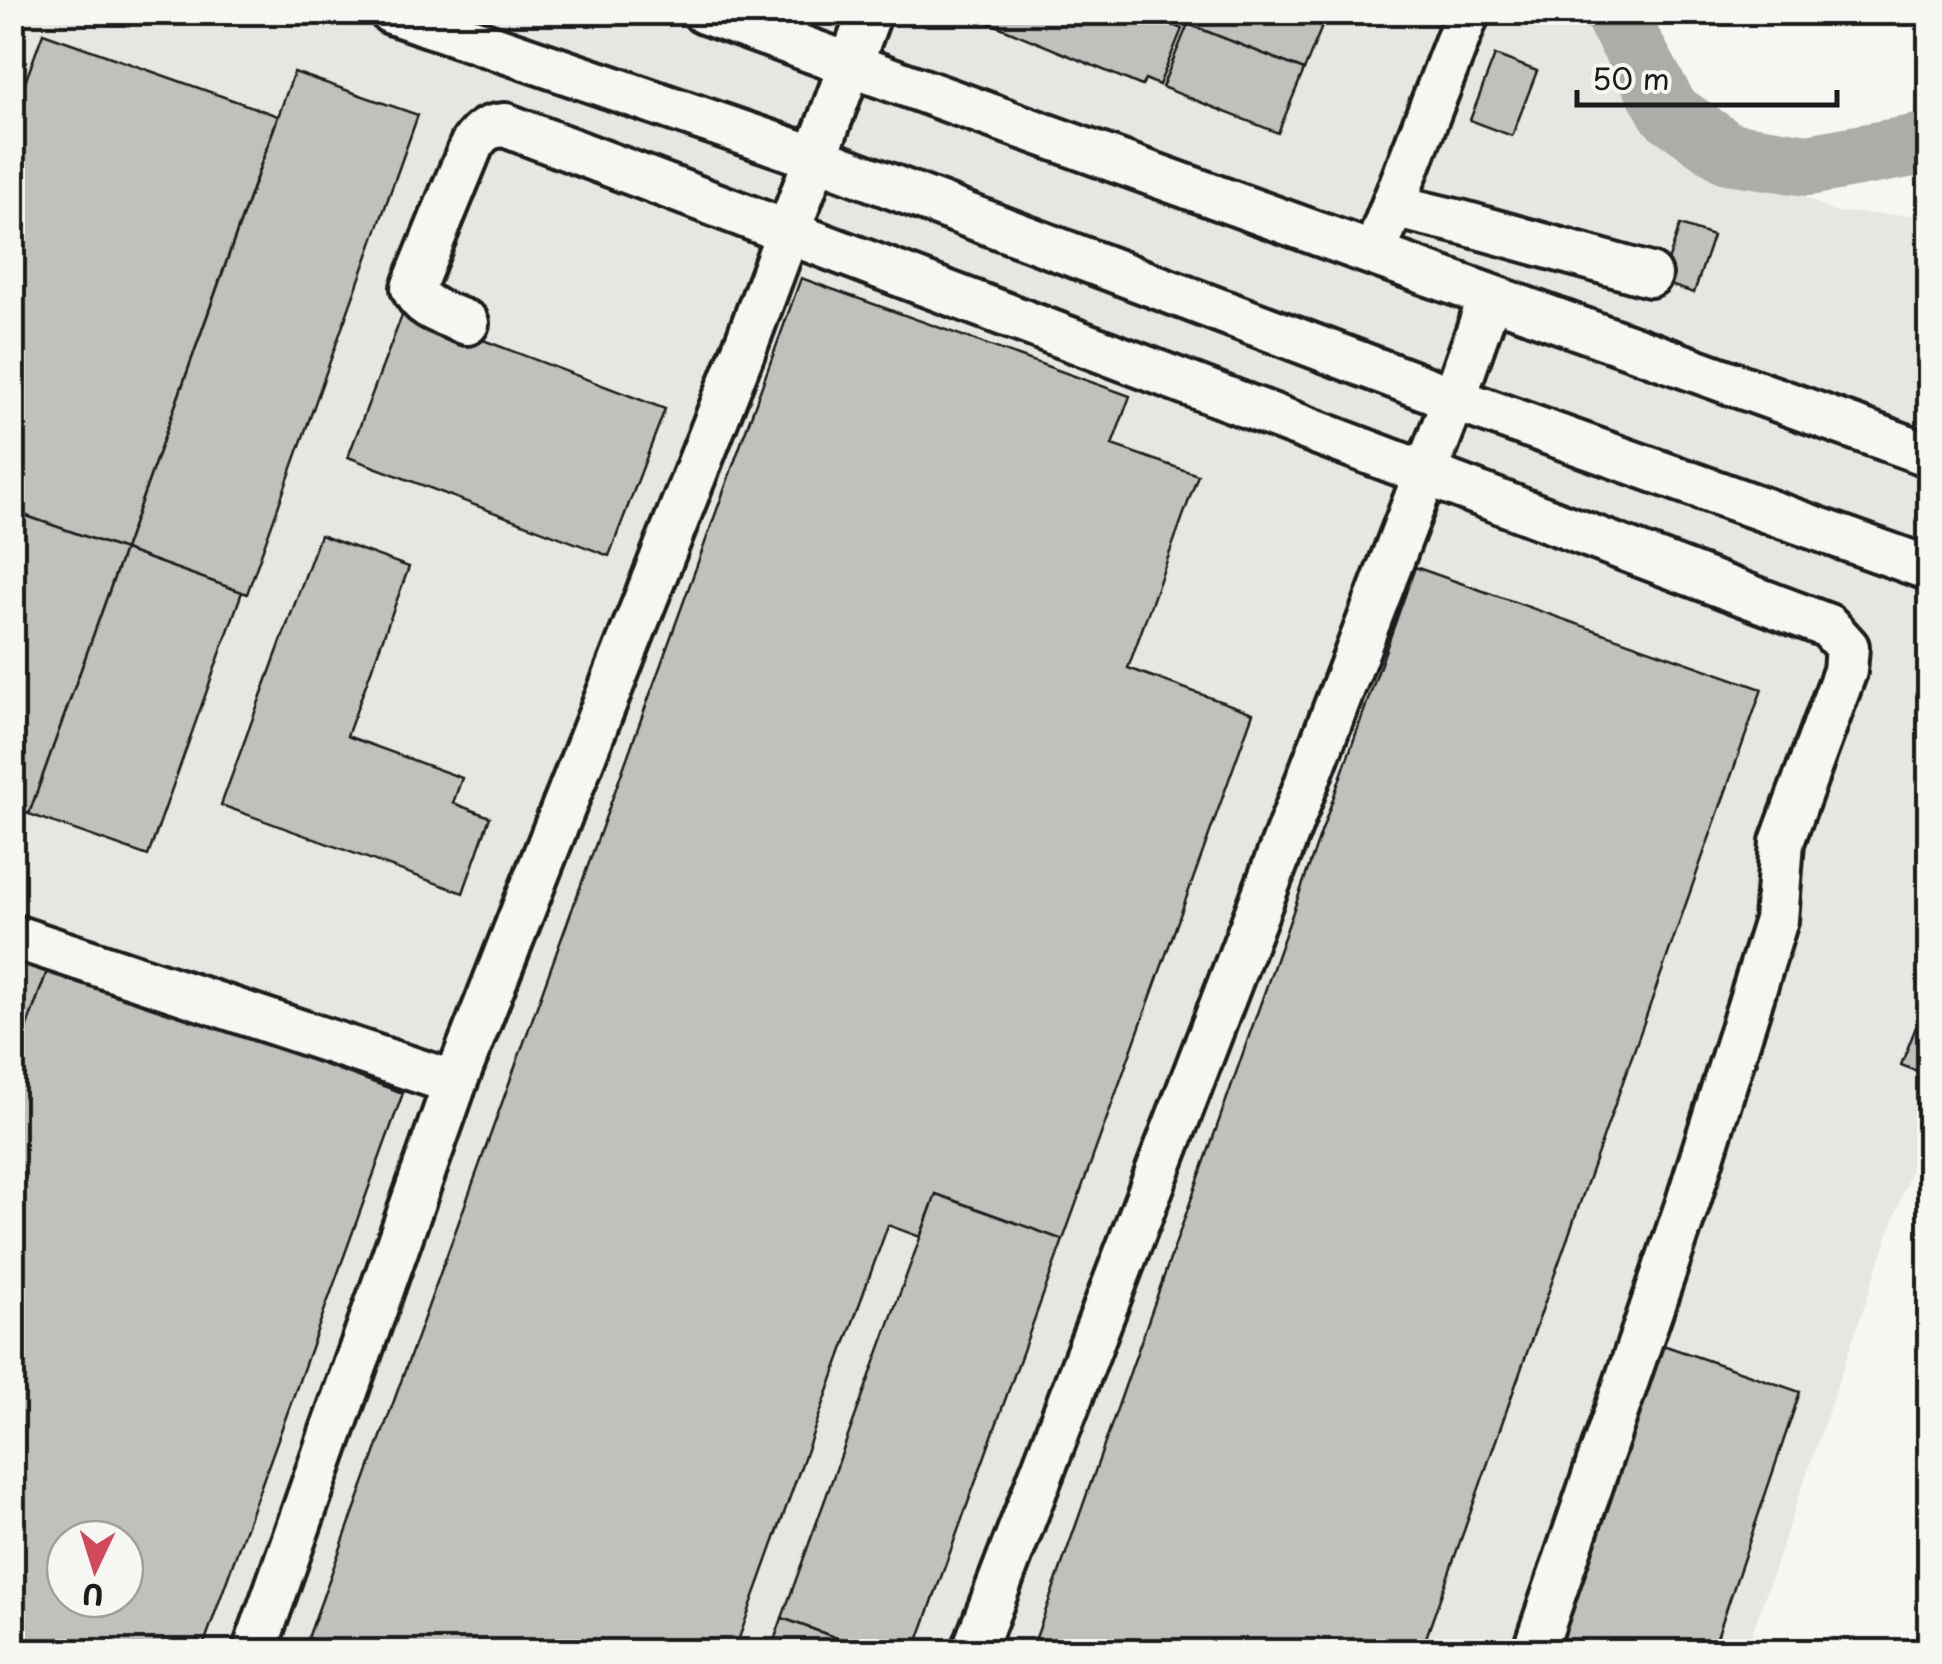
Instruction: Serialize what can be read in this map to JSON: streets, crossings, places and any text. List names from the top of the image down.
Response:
{
  "scale_bar": "50 m",
  "north": "bottom"
}
